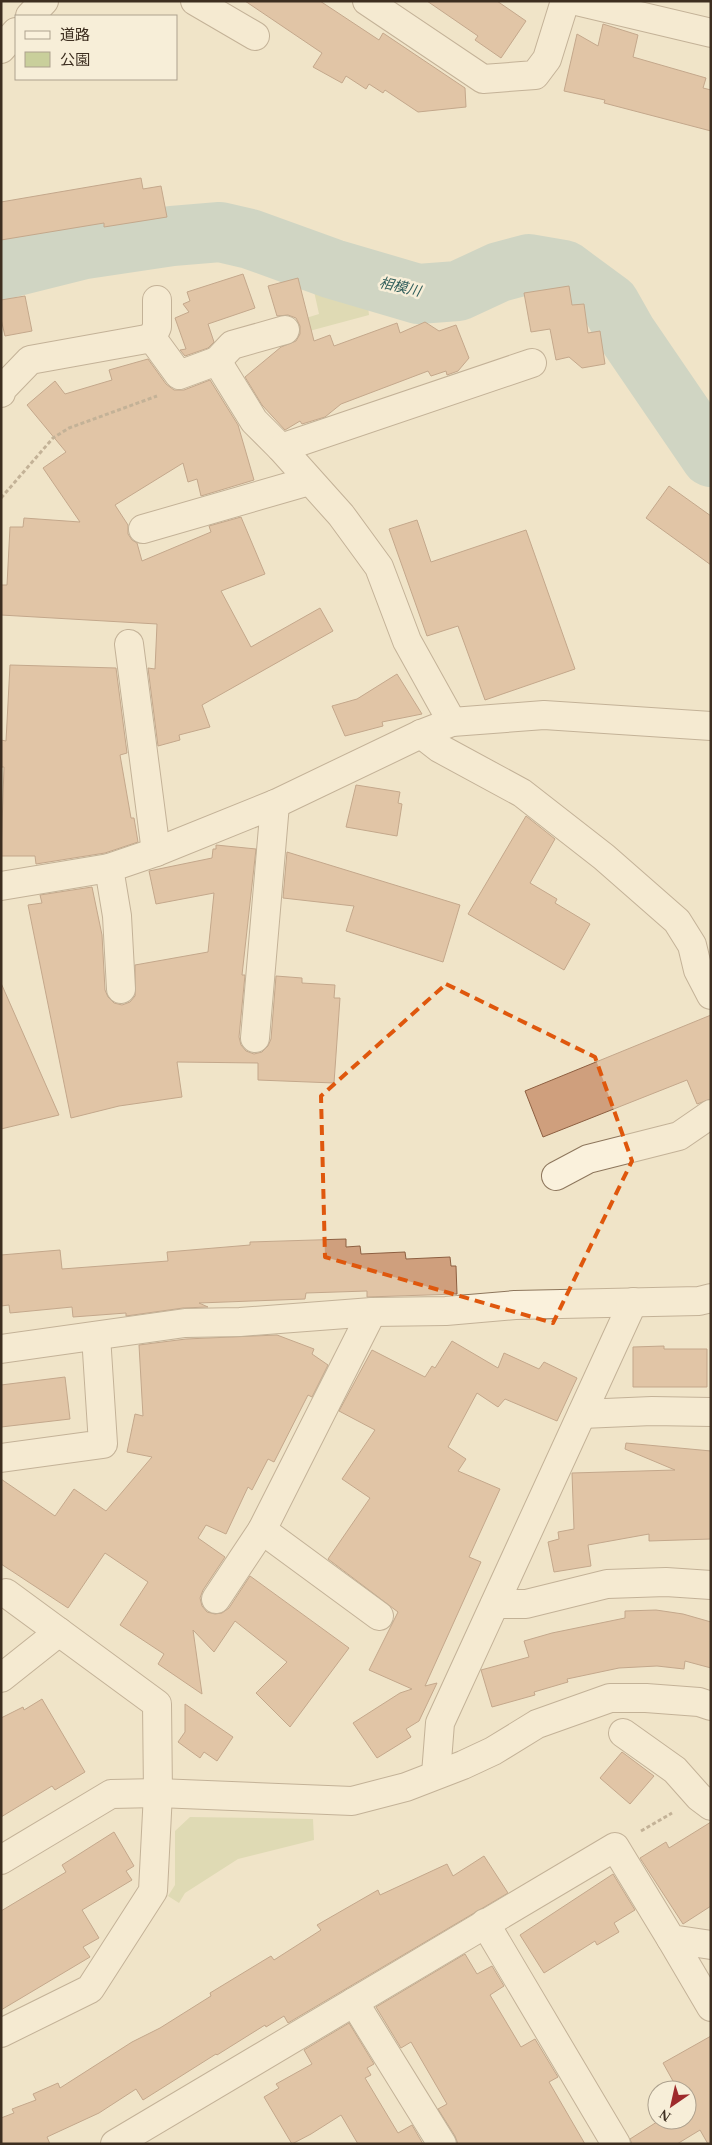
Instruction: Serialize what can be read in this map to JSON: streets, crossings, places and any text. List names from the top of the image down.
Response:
{
  "water": ["相模川"],
  "legend": ["道路", "公園"],
  "north": "bottom left"
}
